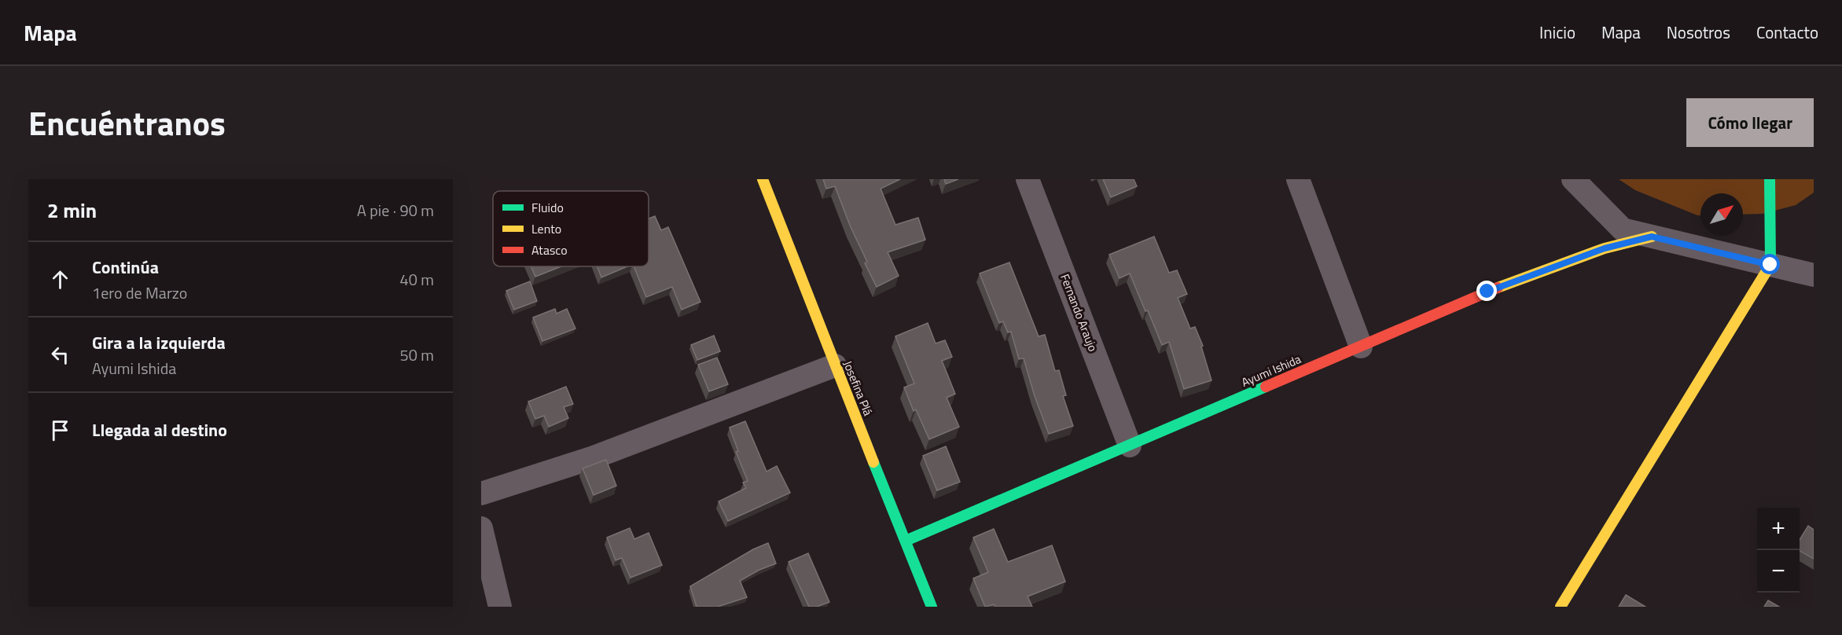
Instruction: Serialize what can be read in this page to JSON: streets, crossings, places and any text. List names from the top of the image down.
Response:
{
  "streets": {
    "street": ["Fernando Araujo", "Ayumi Ishida", "Josefina Plá"]
  },
  "crossings": [
    ["Fernando Araujo", "Ayumi Ishida"],
    ["Ayumi Ishida", "Josefina Plá"]
  ],
  "legend": ["Fluido", "Lento", "Atasco"],
  "north": "top right",
  "page": {
    "header": "Mapa",
    "nav": [
      "Inicio",
      "Mapa",
      "Nosotros",
      "Contacto"
    ],
    "title": "Encuéntranos",
    "buttons": "Cómo llegar",
    "heading": ["2 min", "A pie · 90 m"],
    "list": [
      ["Continúa", "1ero de Marzo", "40 m"],
      ["Gira a la izquierda", "Ayumi Ishida", "50 m"],
      "Llegada al destino"
    ],
    "map_buttons": ["+", "−"]
  }
}
